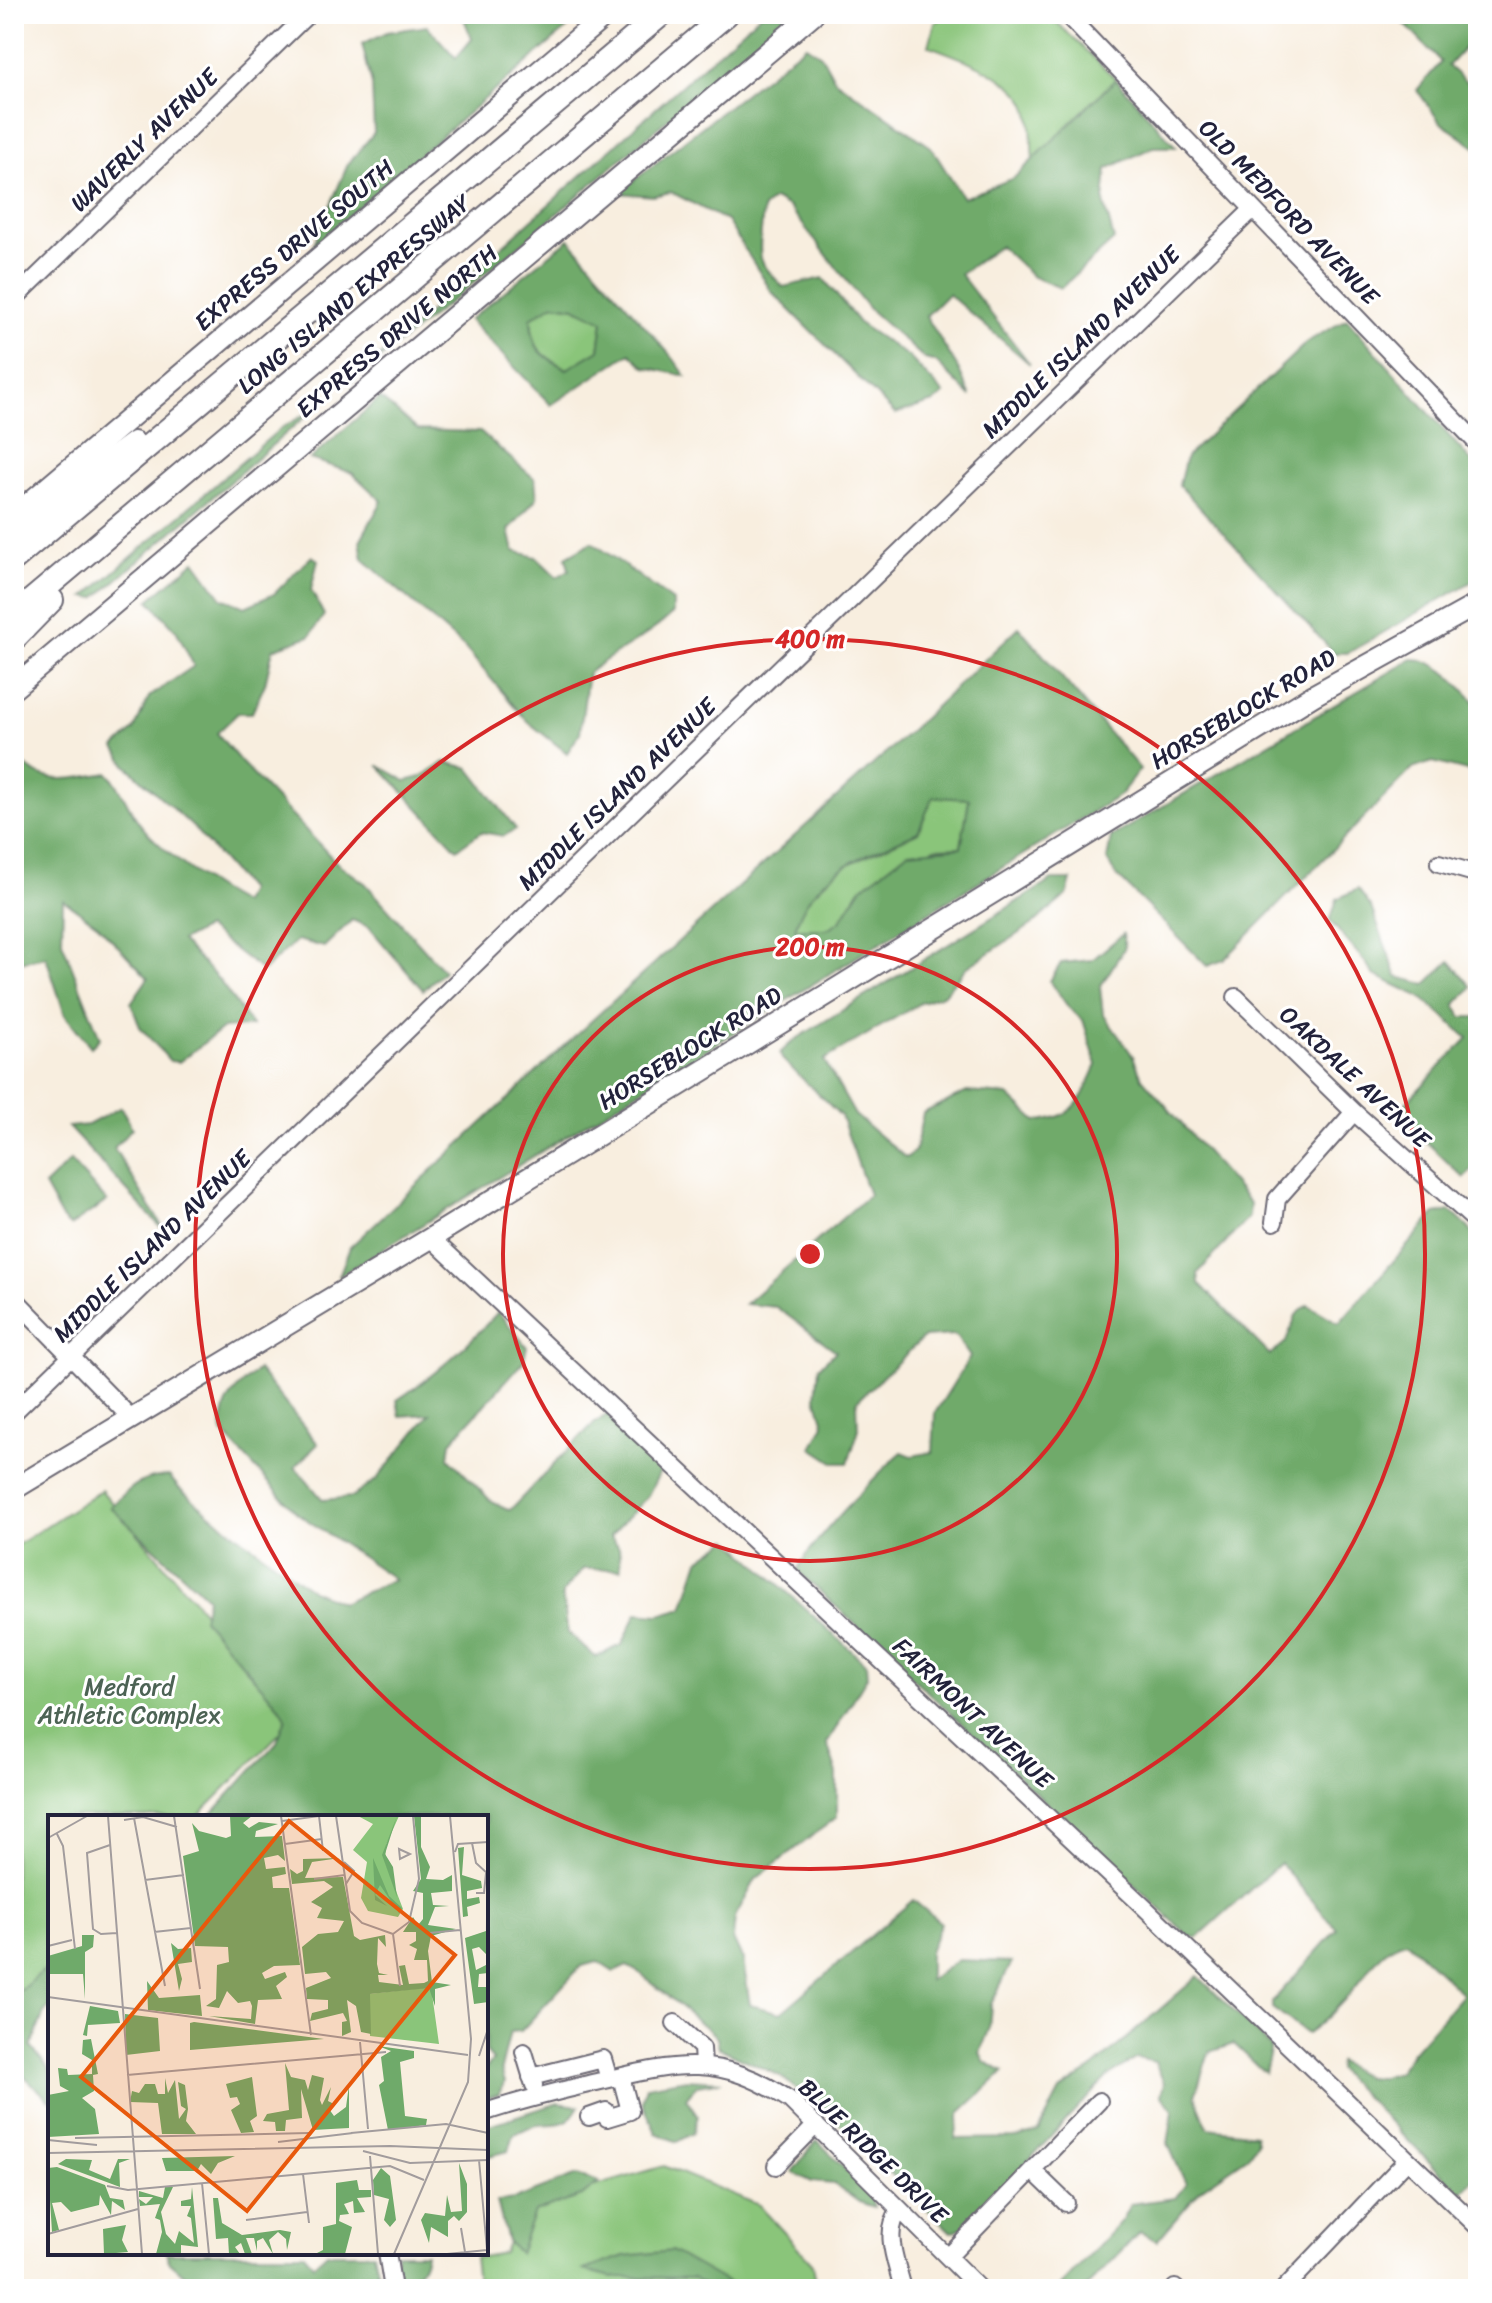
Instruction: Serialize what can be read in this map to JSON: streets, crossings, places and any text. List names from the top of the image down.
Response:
{
  "streets": {
    "highway": ["LONG ISLAND EXPRESSWAY"],
    "main road": ["EXPRESS DRIVE SOUTH", "EXPRESS DRIVE NORTH", "HORSEBLOCK ROAD"],
    "street": [
      "WAVERLY AVENUE",
      "OLD MEDFORD AVENUE",
      "MIDDLE ISLAND AVENUE",
      "OAKDALE AVENUE",
      "FAIRMONT AVENUE",
      "BLUE RIDGE DRIVE"
    ]
  },
  "crossings": [
    ["OLD MEDFORD AVENUE", "MIDDLE ISLAND AVENUE"],
    ["HORSEBLOCK ROAD", "FAIRMONT AVENUE"]
  ],
  "parks": ["Medford Athletic Complex"],
  "rings": ["400 m", "200 m"]
}
